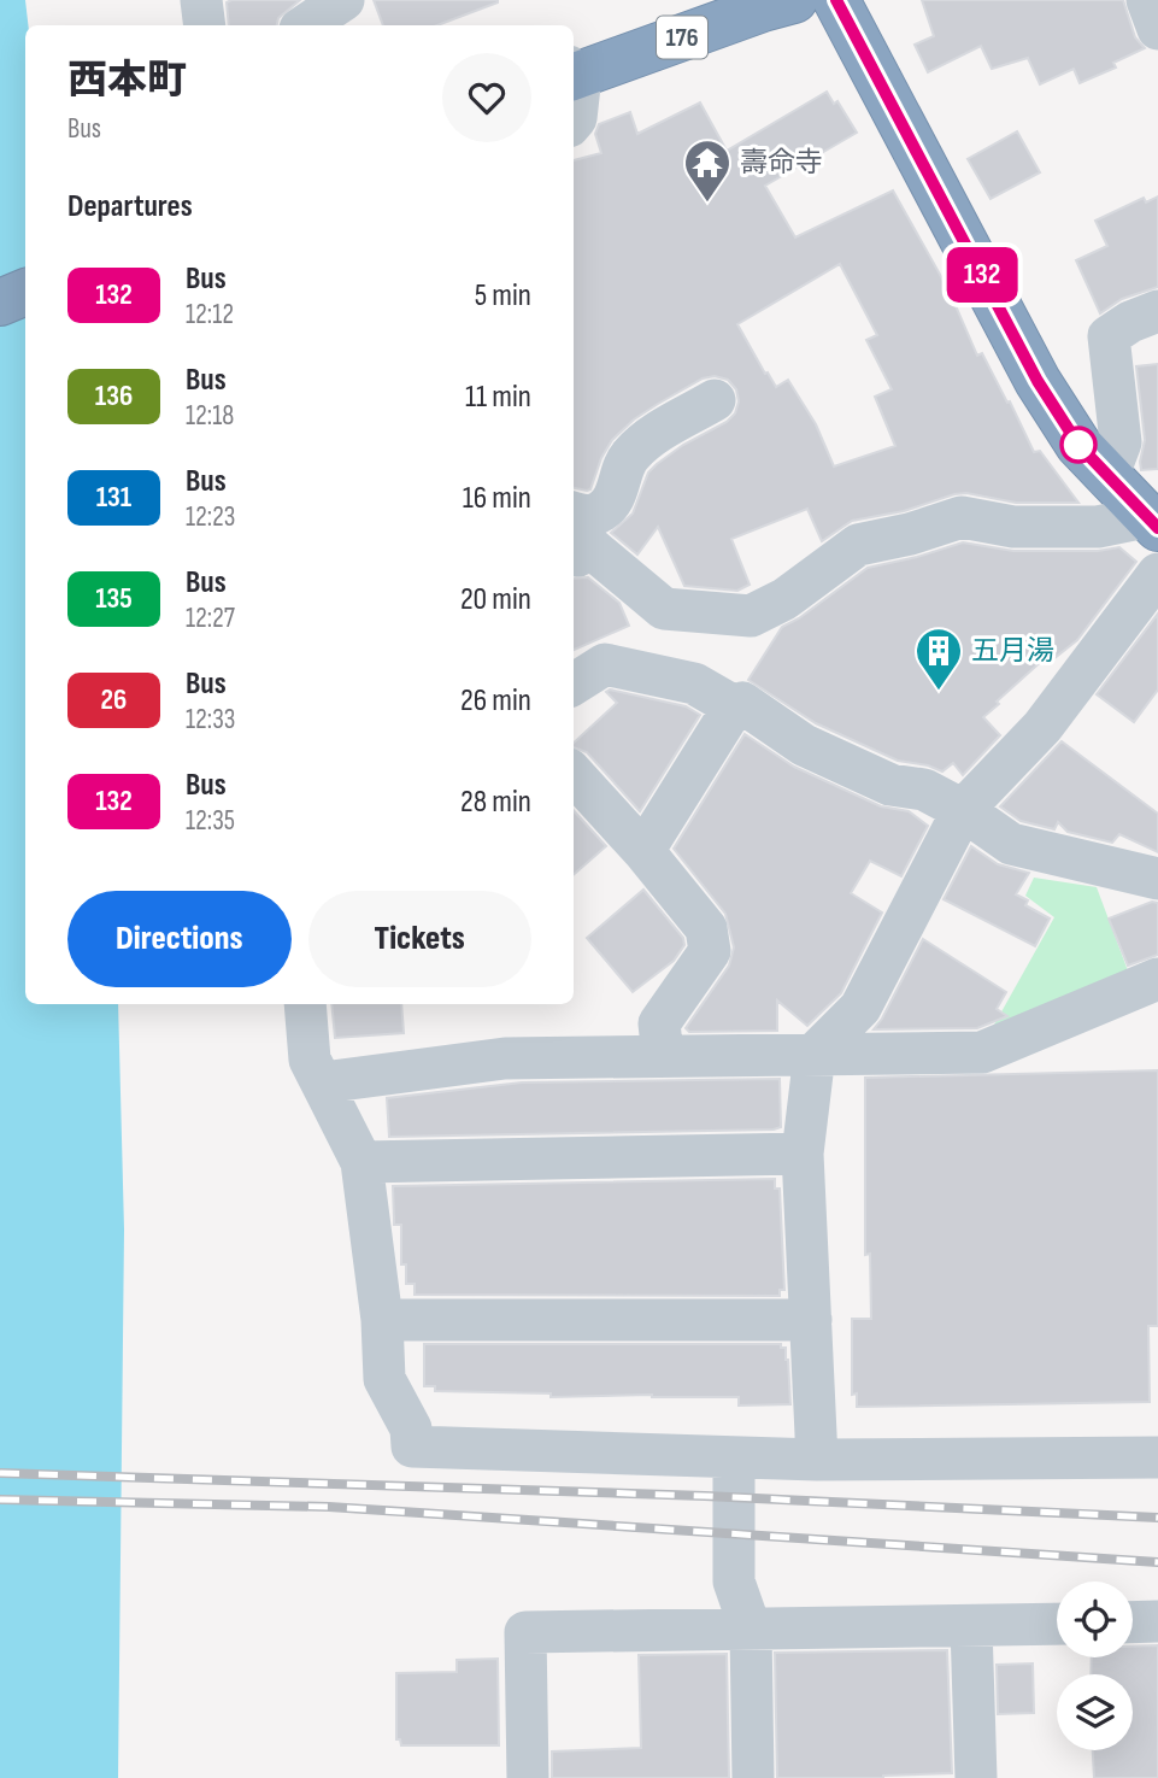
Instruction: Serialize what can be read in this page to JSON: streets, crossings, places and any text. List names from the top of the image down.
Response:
{
  "streets": {
    "highway": ["176"]
  },
  "places": {
    "temple": ["壽命寺"],
    "building": ["五月湯"]
  },
  "lines": ["bus line 132"],
  "page": {
    "on_map": "132",
    "heading": [
      ["西本町", "Bus"],
      "Departures"
    ],
    "list": [
      {
        "mark": "132",
        "name": "Bus",
        "note": "12:12",
        "value": "5 min"
      },
      {
        "mark": "136",
        "name": "Bus",
        "note": "12:18",
        "value": "11 min"
      },
      {
        "mark": "131",
        "name": "Bus",
        "note": "12:23",
        "value": "16 min"
      },
      {
        "mark": "135",
        "name": "Bus",
        "note": "12:27",
        "value": "20 min"
      },
      {
        "mark": "26",
        "name": "Bus",
        "note": "12:33",
        "value": "26 min"
      },
      {
        "mark": "132",
        "name": "Bus",
        "note": "12:35",
        "value": "28 min"
      }
    ],
    "buttons": ["Directions", "Tickets"]
  }
}
